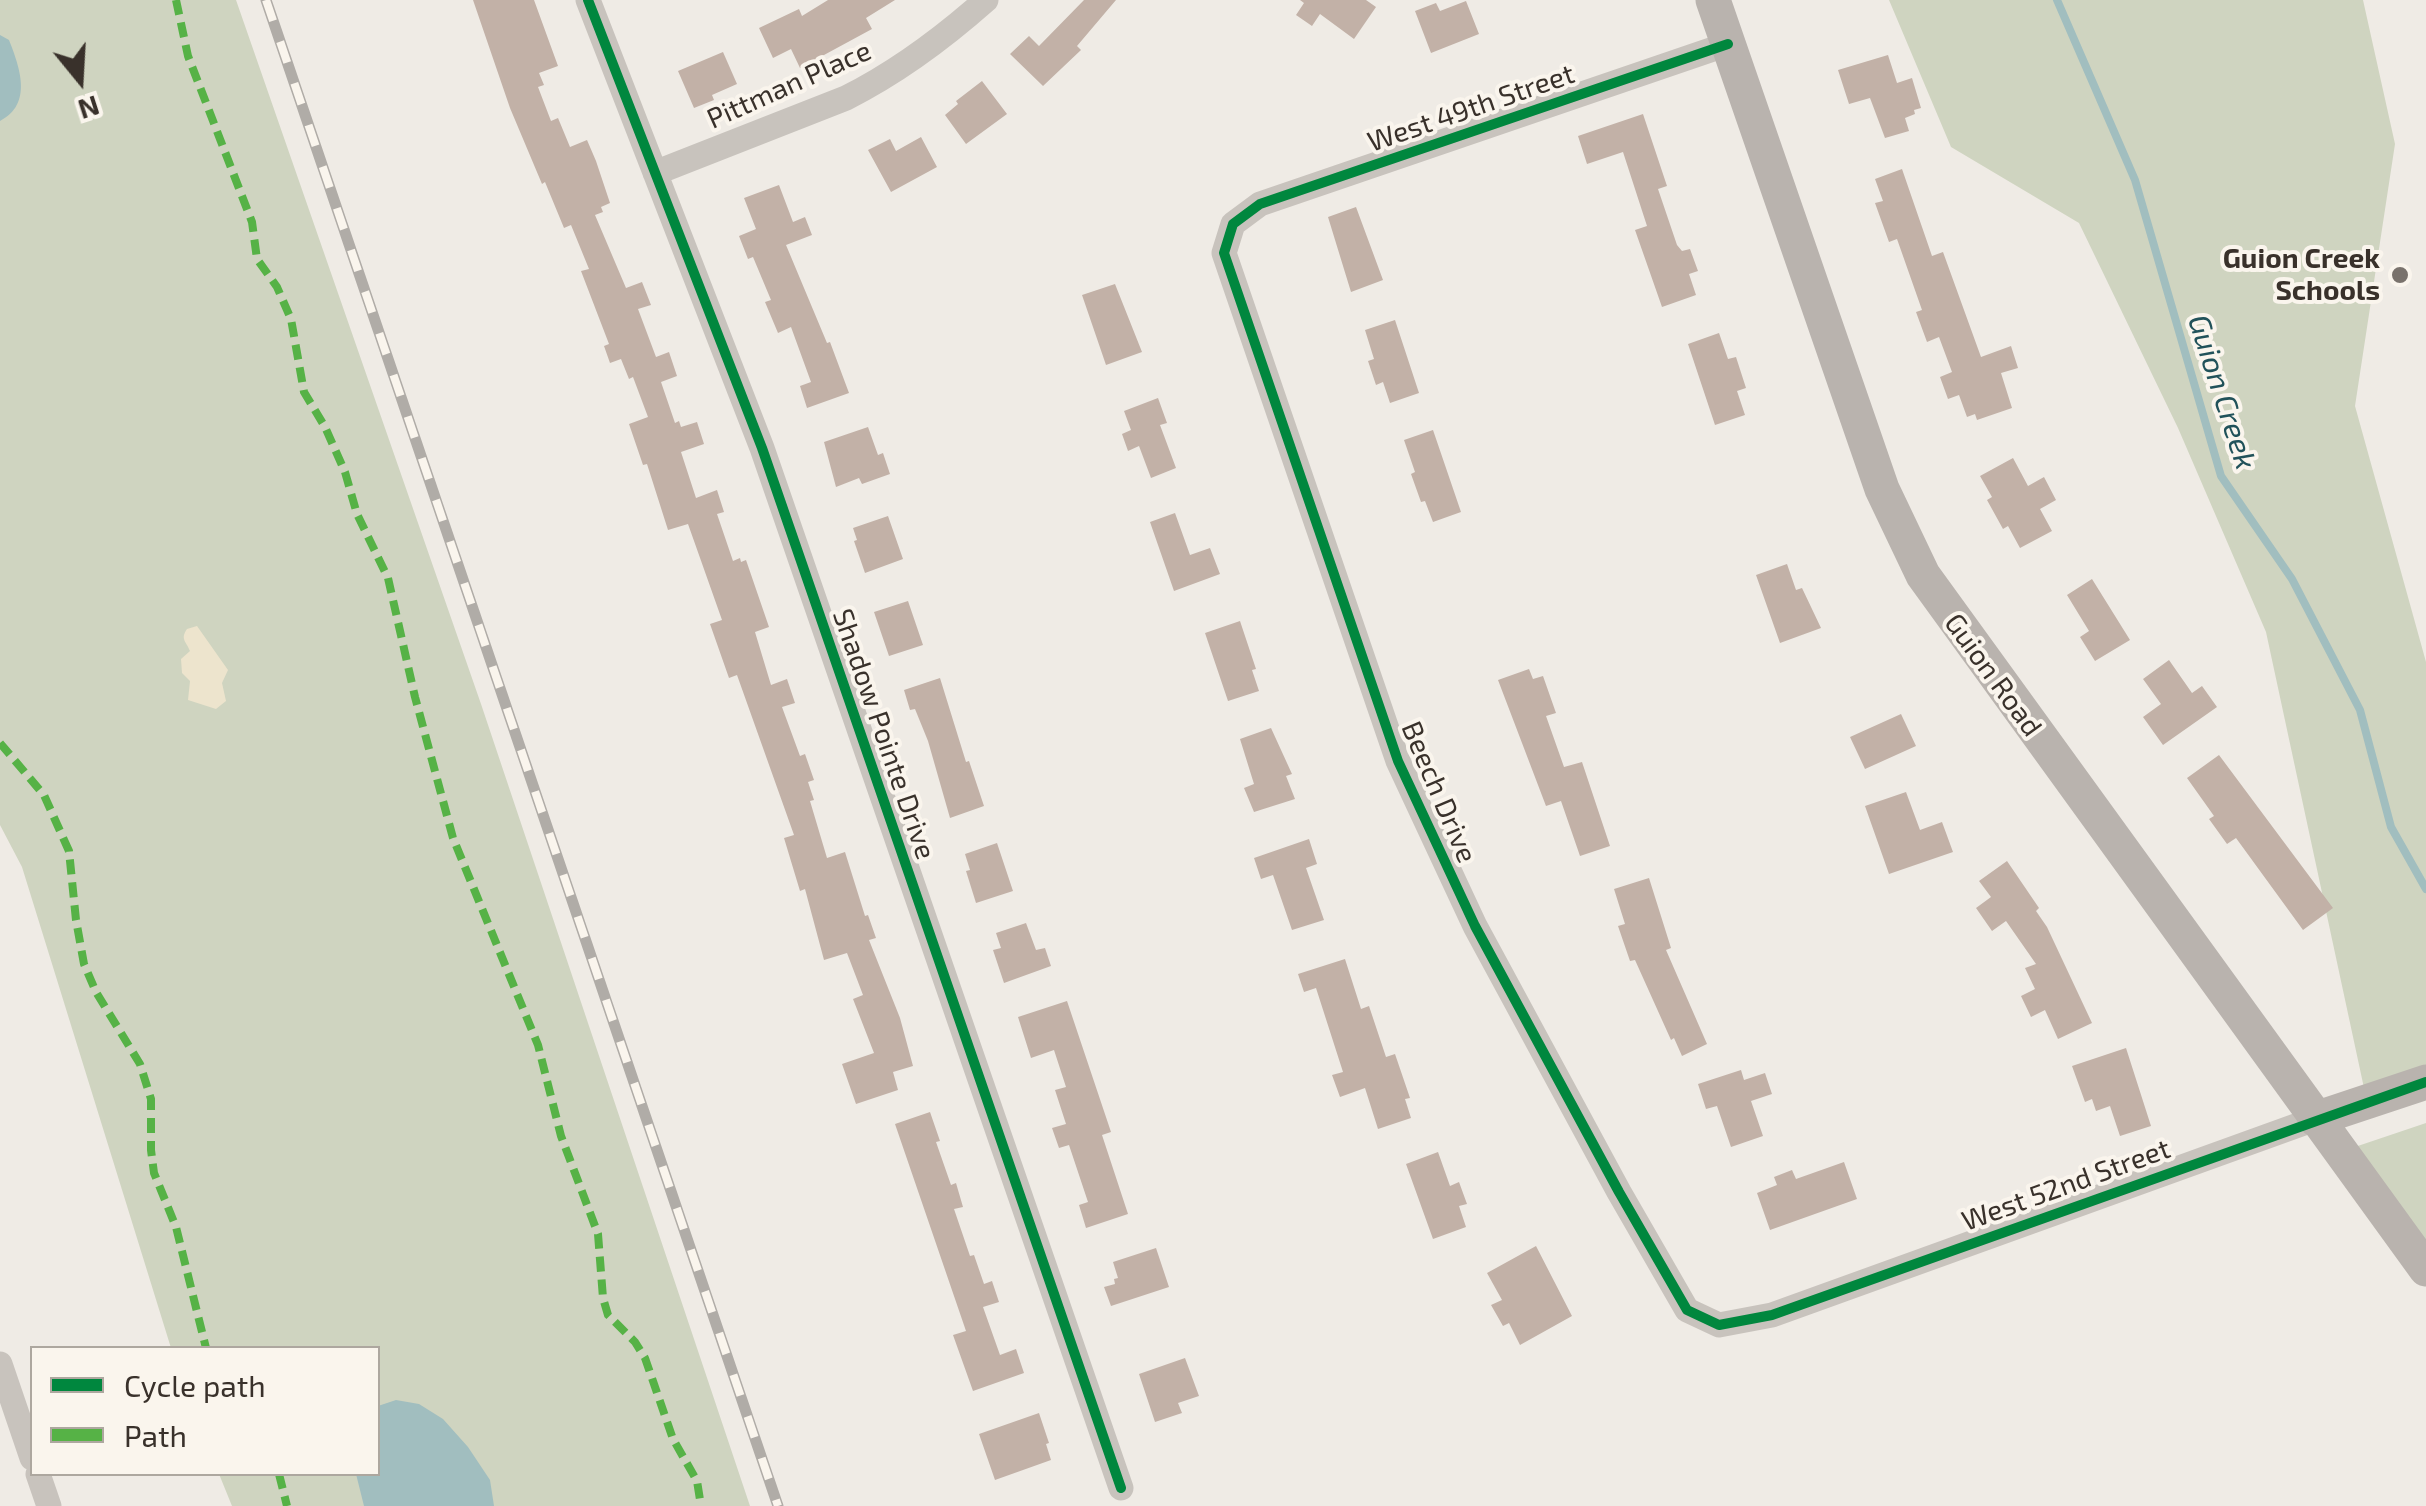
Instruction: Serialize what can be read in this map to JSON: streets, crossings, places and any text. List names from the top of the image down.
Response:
{
  "streets": {
    "street": [
      "Pittman Place",
      "West 49th Street",
      "Guion Road",
      "Shadow Pointe Drive",
      "Beech Drive",
      "West 52nd Street"
    ]
  },
  "crossings": [
    ["Pittman Place", "Shadow Pointe Drive"],
    ["West 49th Street", "Guion Road"],
    ["West 49th Street", "Beech Drive"],
    ["Guion Road", "West 52nd Street"],
    ["Beech Drive", "West 52nd Street"]
  ],
  "water": ["Guion Creek"],
  "places": ["Guion Creek Schools"],
  "legend": ["Cycle path", "Path"],
  "north": "bottom"
}
